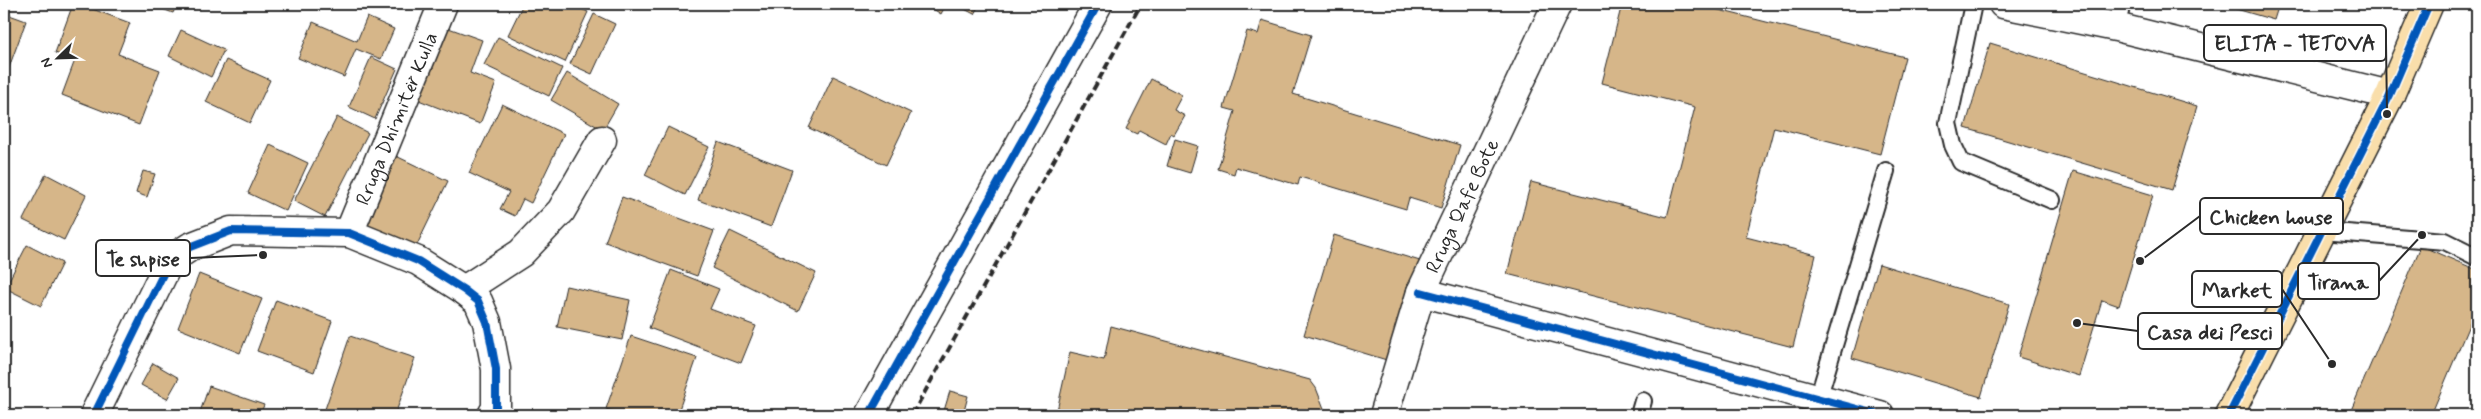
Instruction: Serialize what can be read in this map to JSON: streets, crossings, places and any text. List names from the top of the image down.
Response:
{
  "streets": {
    "street": ["Rruga Dhimitër Kulla", "Rruga Qafe Bote"]
  },
  "places": [
    "ELITA - TETOVA",
    "Tirana",
    "Te shpise",
    "Chicken house",
    "Casa dei Pesci",
    "Market"
  ],
  "north": "bottom left"
}
